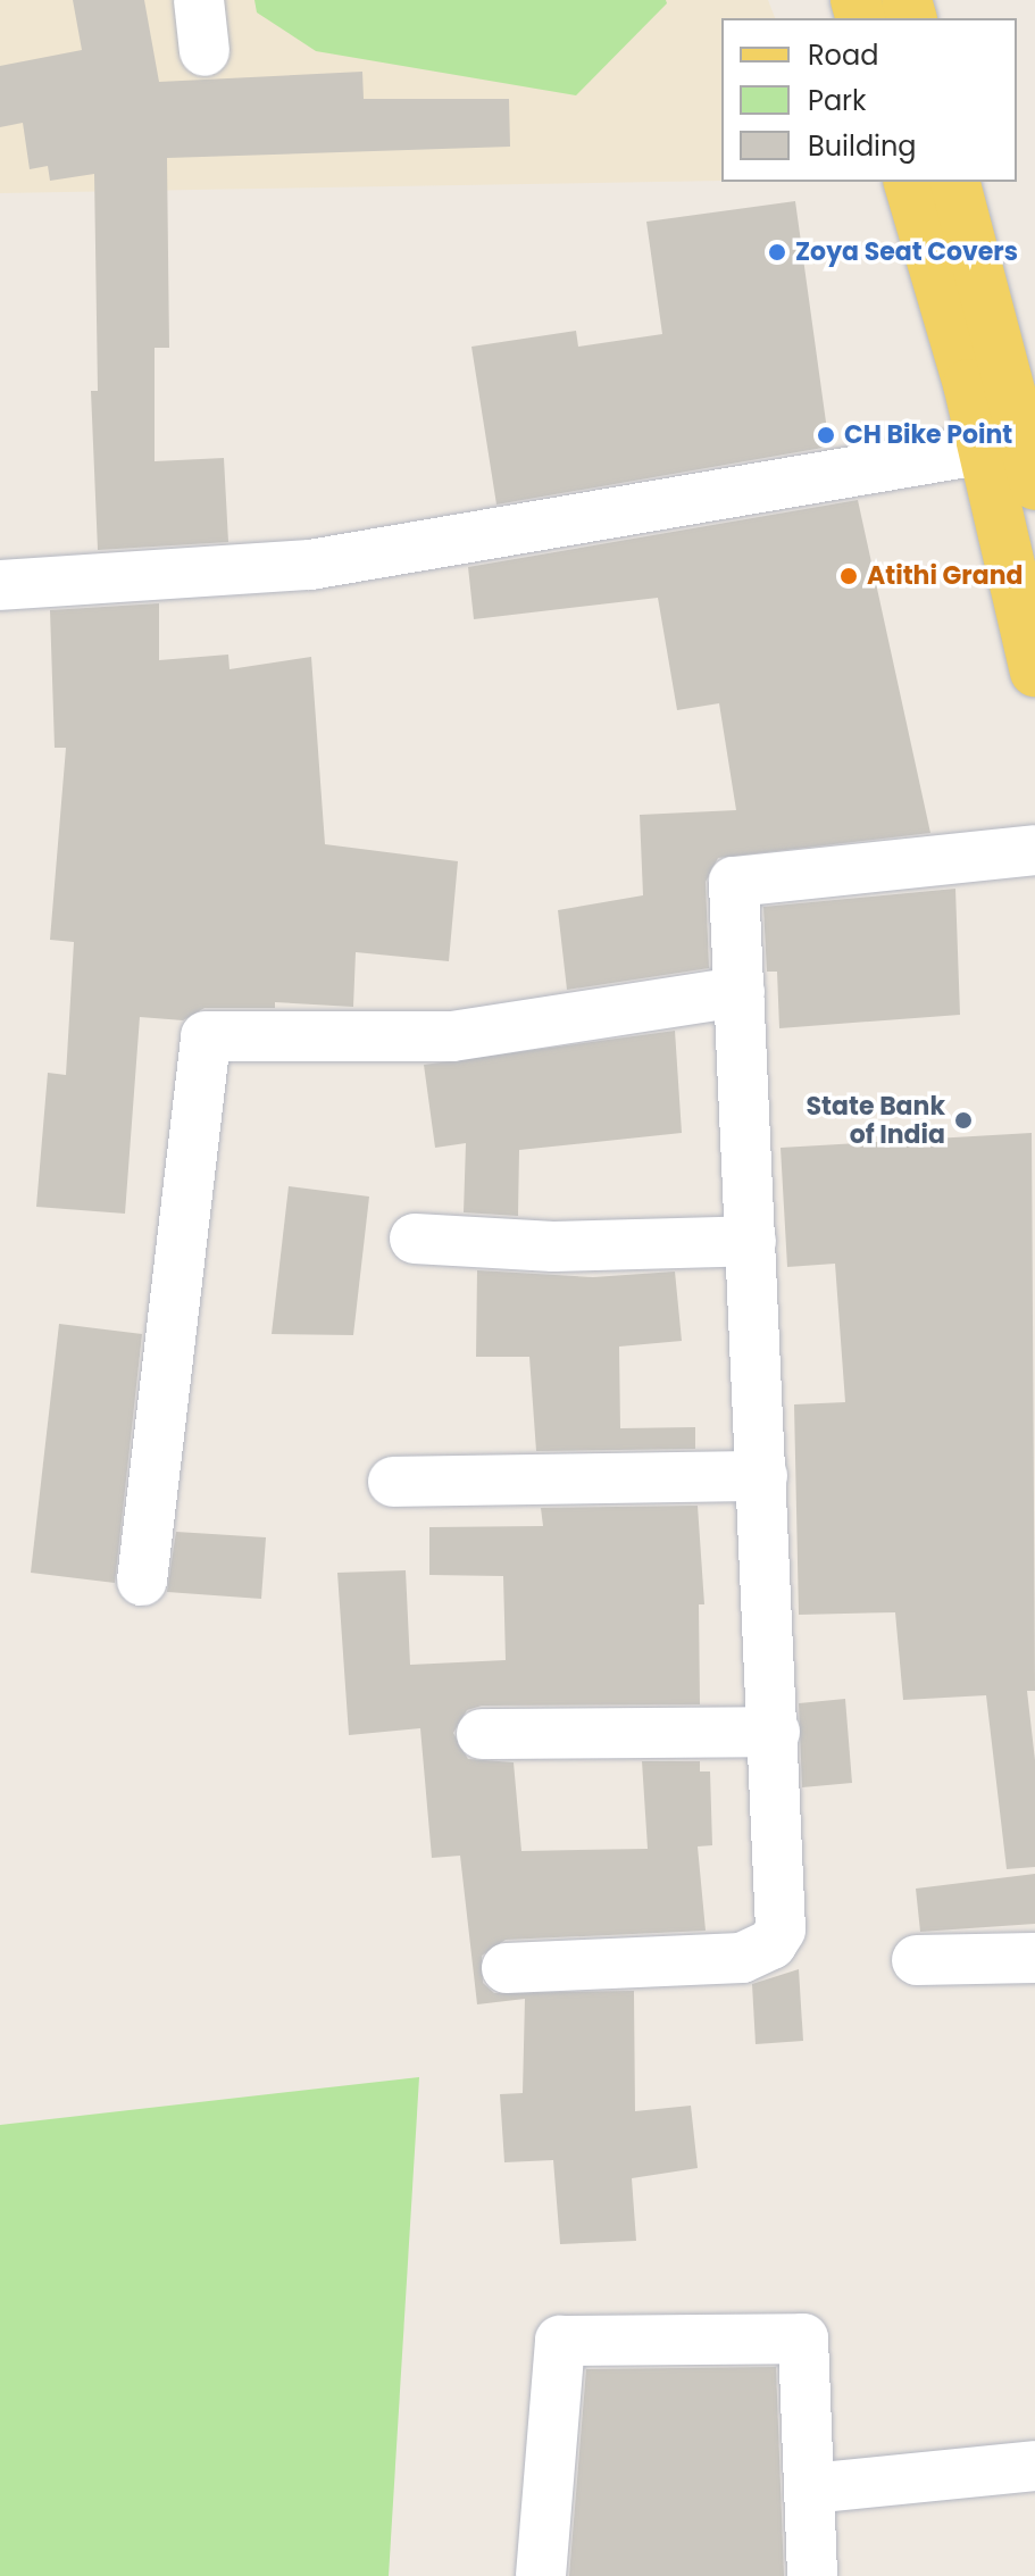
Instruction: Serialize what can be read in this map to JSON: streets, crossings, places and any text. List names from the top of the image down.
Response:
{
  "places": [
    "Zoya Seat Covers",
    "CH Bike Point",
    "Atithi Grand",
    "State Bank of India"
  ],
  "legend": ["Road", "Park", "Building"]
}
